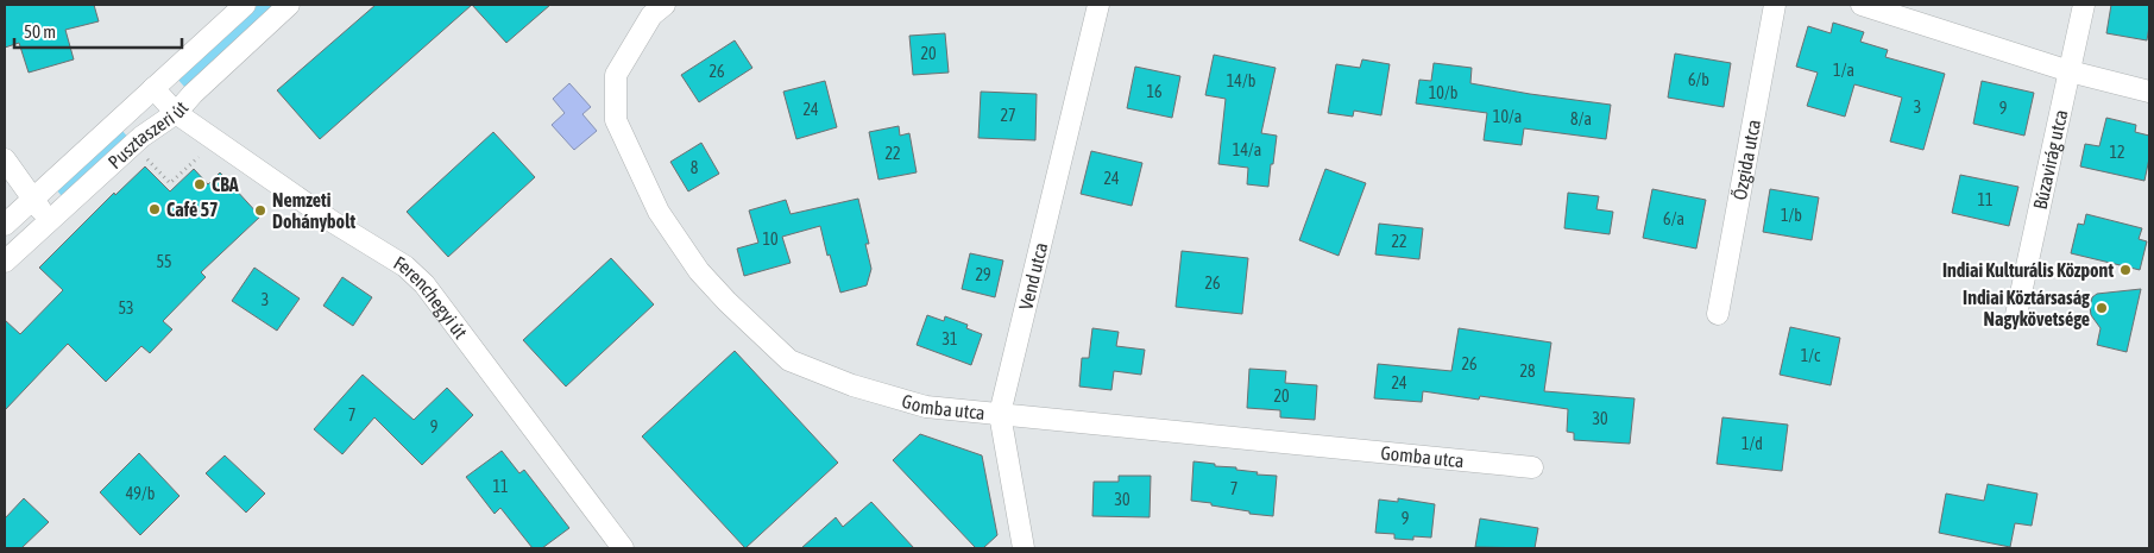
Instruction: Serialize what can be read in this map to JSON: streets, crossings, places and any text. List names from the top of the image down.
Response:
{
  "streets": {
    "street": [
      "Pusztaszeri út",
      "Őzgida utca",
      "Búzavirág utca",
      "Vend utca",
      "Ferenchegyi út",
      "Gomba utca"
    ]
  },
  "crossings": [
    ["Pusztaszeri út", "Ferenchegyi út"],
    ["Vend utca", "Gomba utca"]
  ],
  "places": [
    "CBA",
    "Café 57",
    "Nemzeti Dohánybolt",
    "Indiai Kulturális Központ",
    "Indiai Köztársaság Nagykövetsége"
  ],
  "house_numbers": [
    "20",
    "1/a",
    "26",
    "6/b",
    "14/b",
    "16",
    "10/b",
    "3",
    "9",
    "24",
    "27",
    "10/a",
    "8/a",
    "14/a",
    "12",
    "22",
    "8",
    "24",
    "11",
    "1/b",
    "6/a",
    "10",
    "22",
    "55",
    "29",
    "26",
    "3",
    "53",
    "31",
    "1/c",
    "26",
    "28",
    "24",
    "20",
    "7",
    "30",
    "9",
    "1/d",
    "11",
    "7",
    "49/b",
    "30",
    "9"
  ],
  "scale_bar": "50 m"
}
